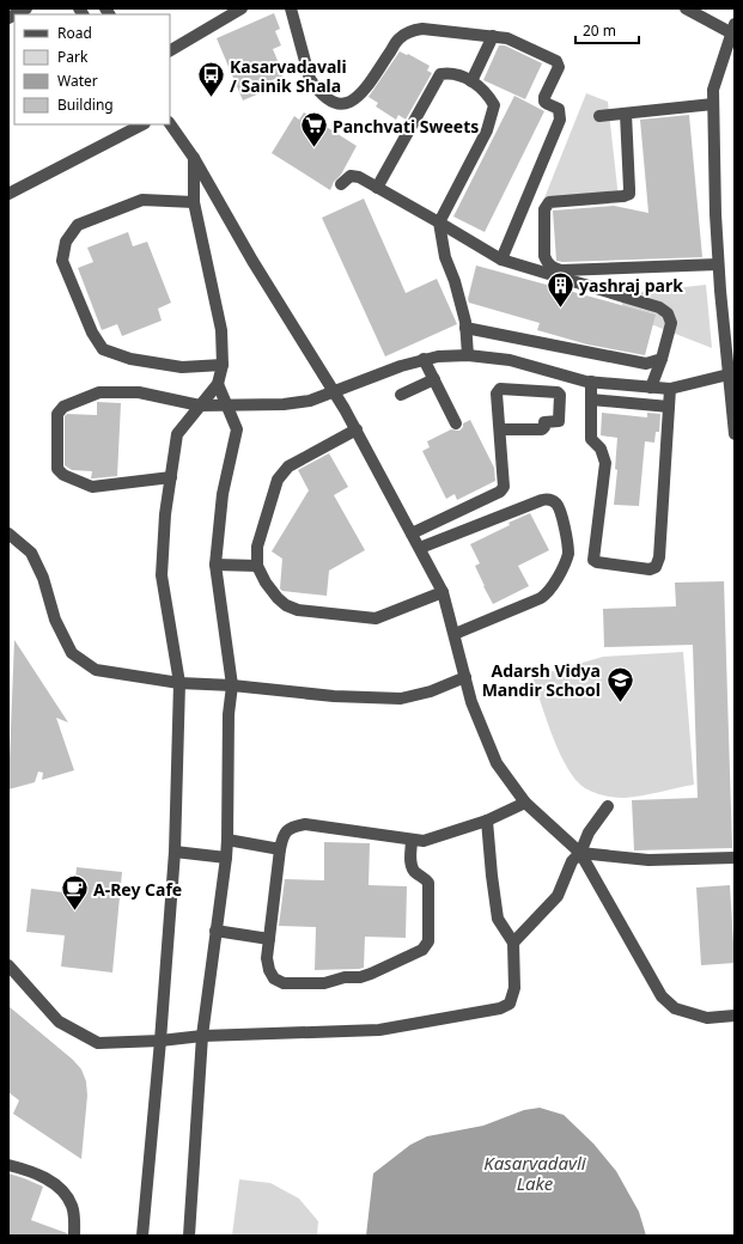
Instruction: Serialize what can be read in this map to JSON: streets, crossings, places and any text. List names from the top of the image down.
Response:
{
  "water": ["Kasarvadavli Lake"],
  "places": {
    "bus stop": ["Kasarvadavali / Sainik Shala"],
    "supermarket": ["Panchvati Sweets"],
    "building": ["yashraj park"],
    "school or university": ["Adarsh Vidya Mandir School"],
    "cafe": ["A-Rey Cafe"]
  },
  "legend": [
    "Road",
    "Park",
    "Water",
    "Building"
  ],
  "scale_bar": "20 m"
}
